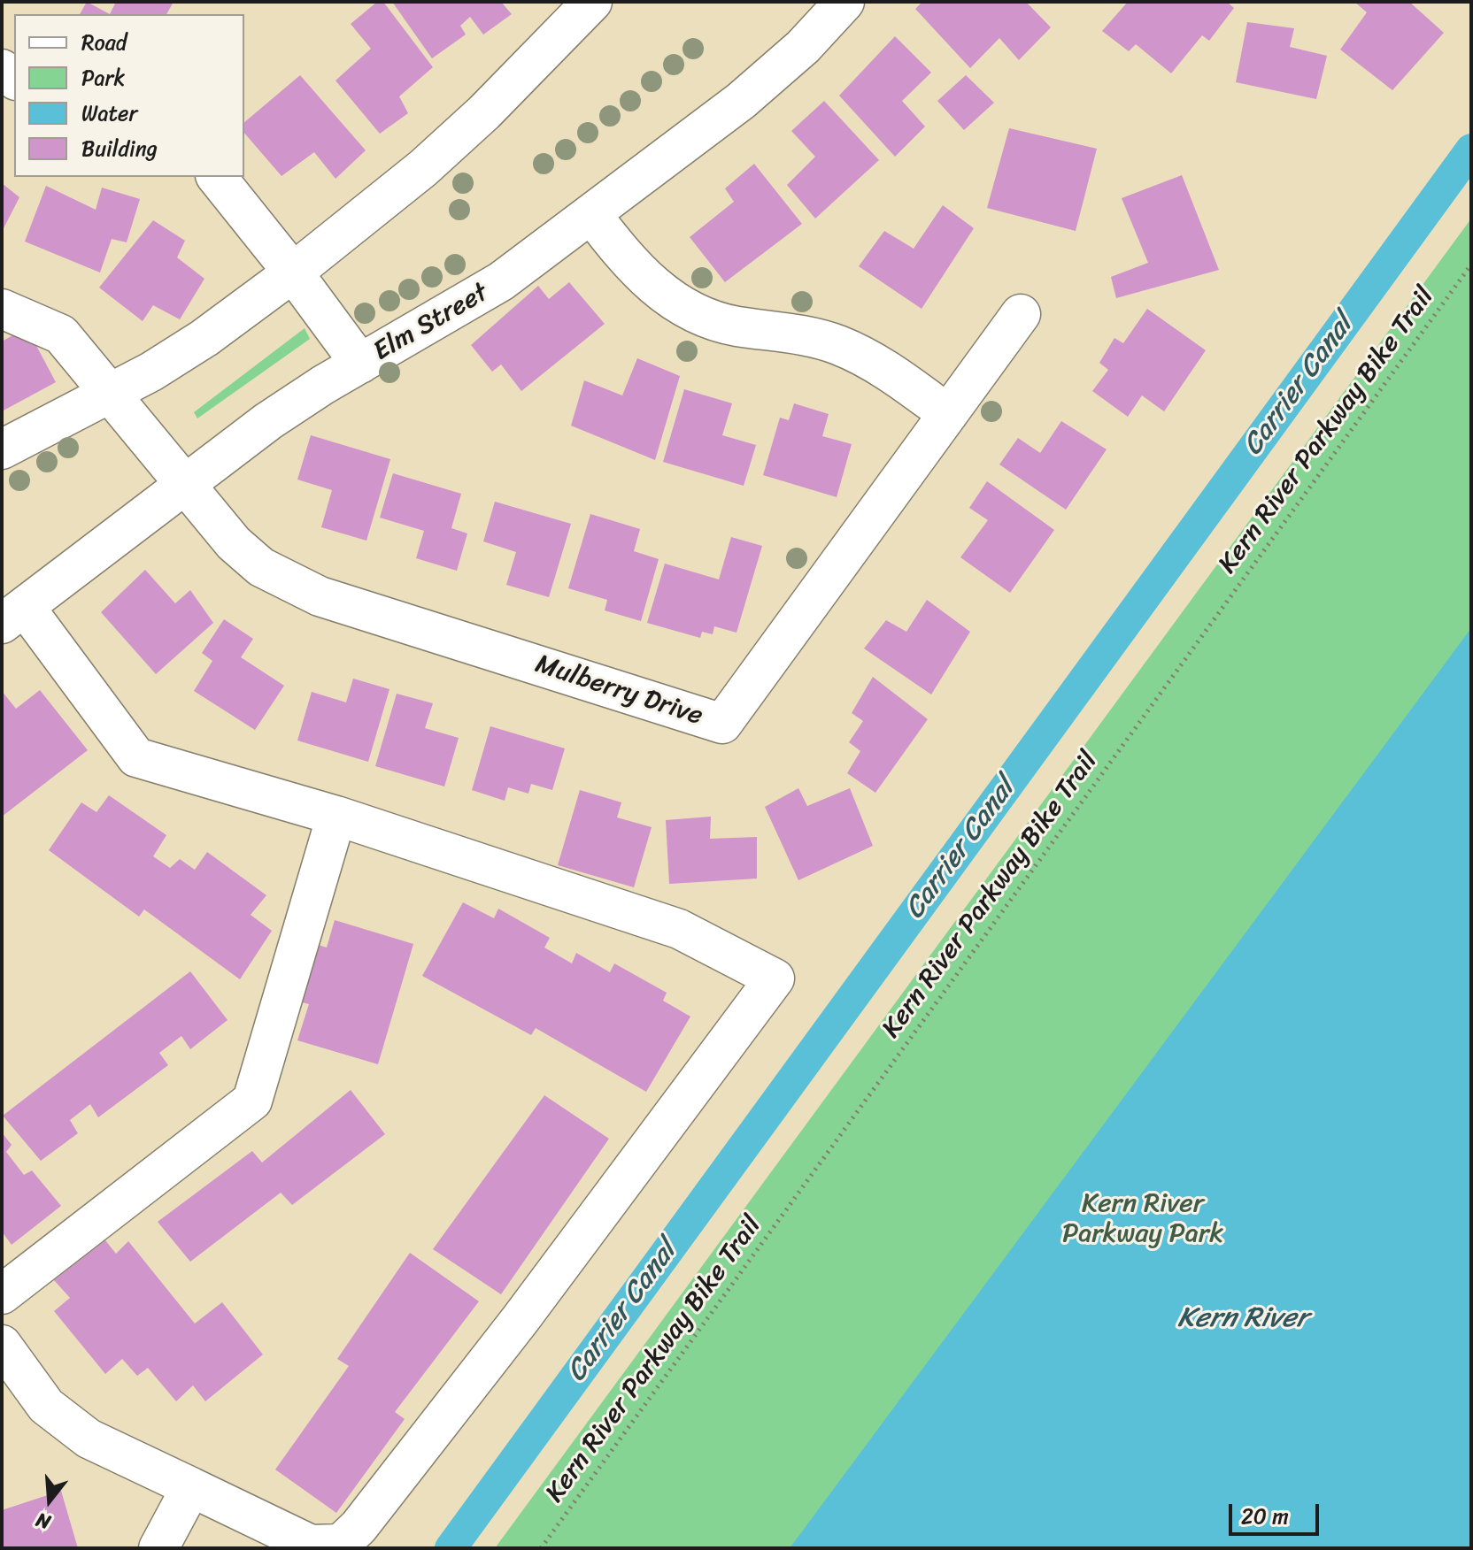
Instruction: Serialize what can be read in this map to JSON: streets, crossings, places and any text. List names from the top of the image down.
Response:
{
  "streets": {
    "street": ["Elm Street", "Mulberry Drive"],
    "path": ["Kern River Parkway Bike Trail"]
  },
  "crossings": [
    ["Elm Street", "Mulberry Drive"]
  ],
  "water": ["Carrier Canal", "Kern River"],
  "parks": ["Kern River Parkway Park"],
  "legend": [
    "Road",
    "Park",
    "Water",
    "Building"
  ],
  "scale_bar": "20 m",
  "north": "bottom"
}
